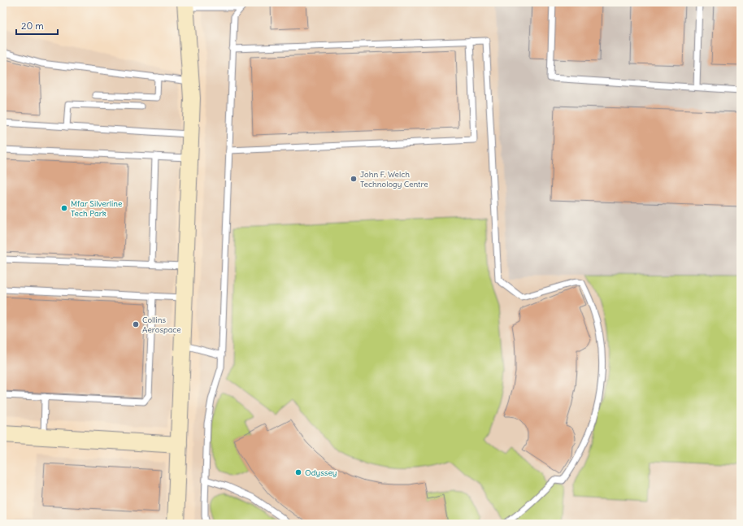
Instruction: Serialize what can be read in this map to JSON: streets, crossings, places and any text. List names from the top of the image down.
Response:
{
  "places": [
    "John F. Welch Technology Centre",
    "Mfar Silverline Tech Park",
    "Collins Aerospace",
    "Odyssey"
  ],
  "scale_bar": "20 m"
}
